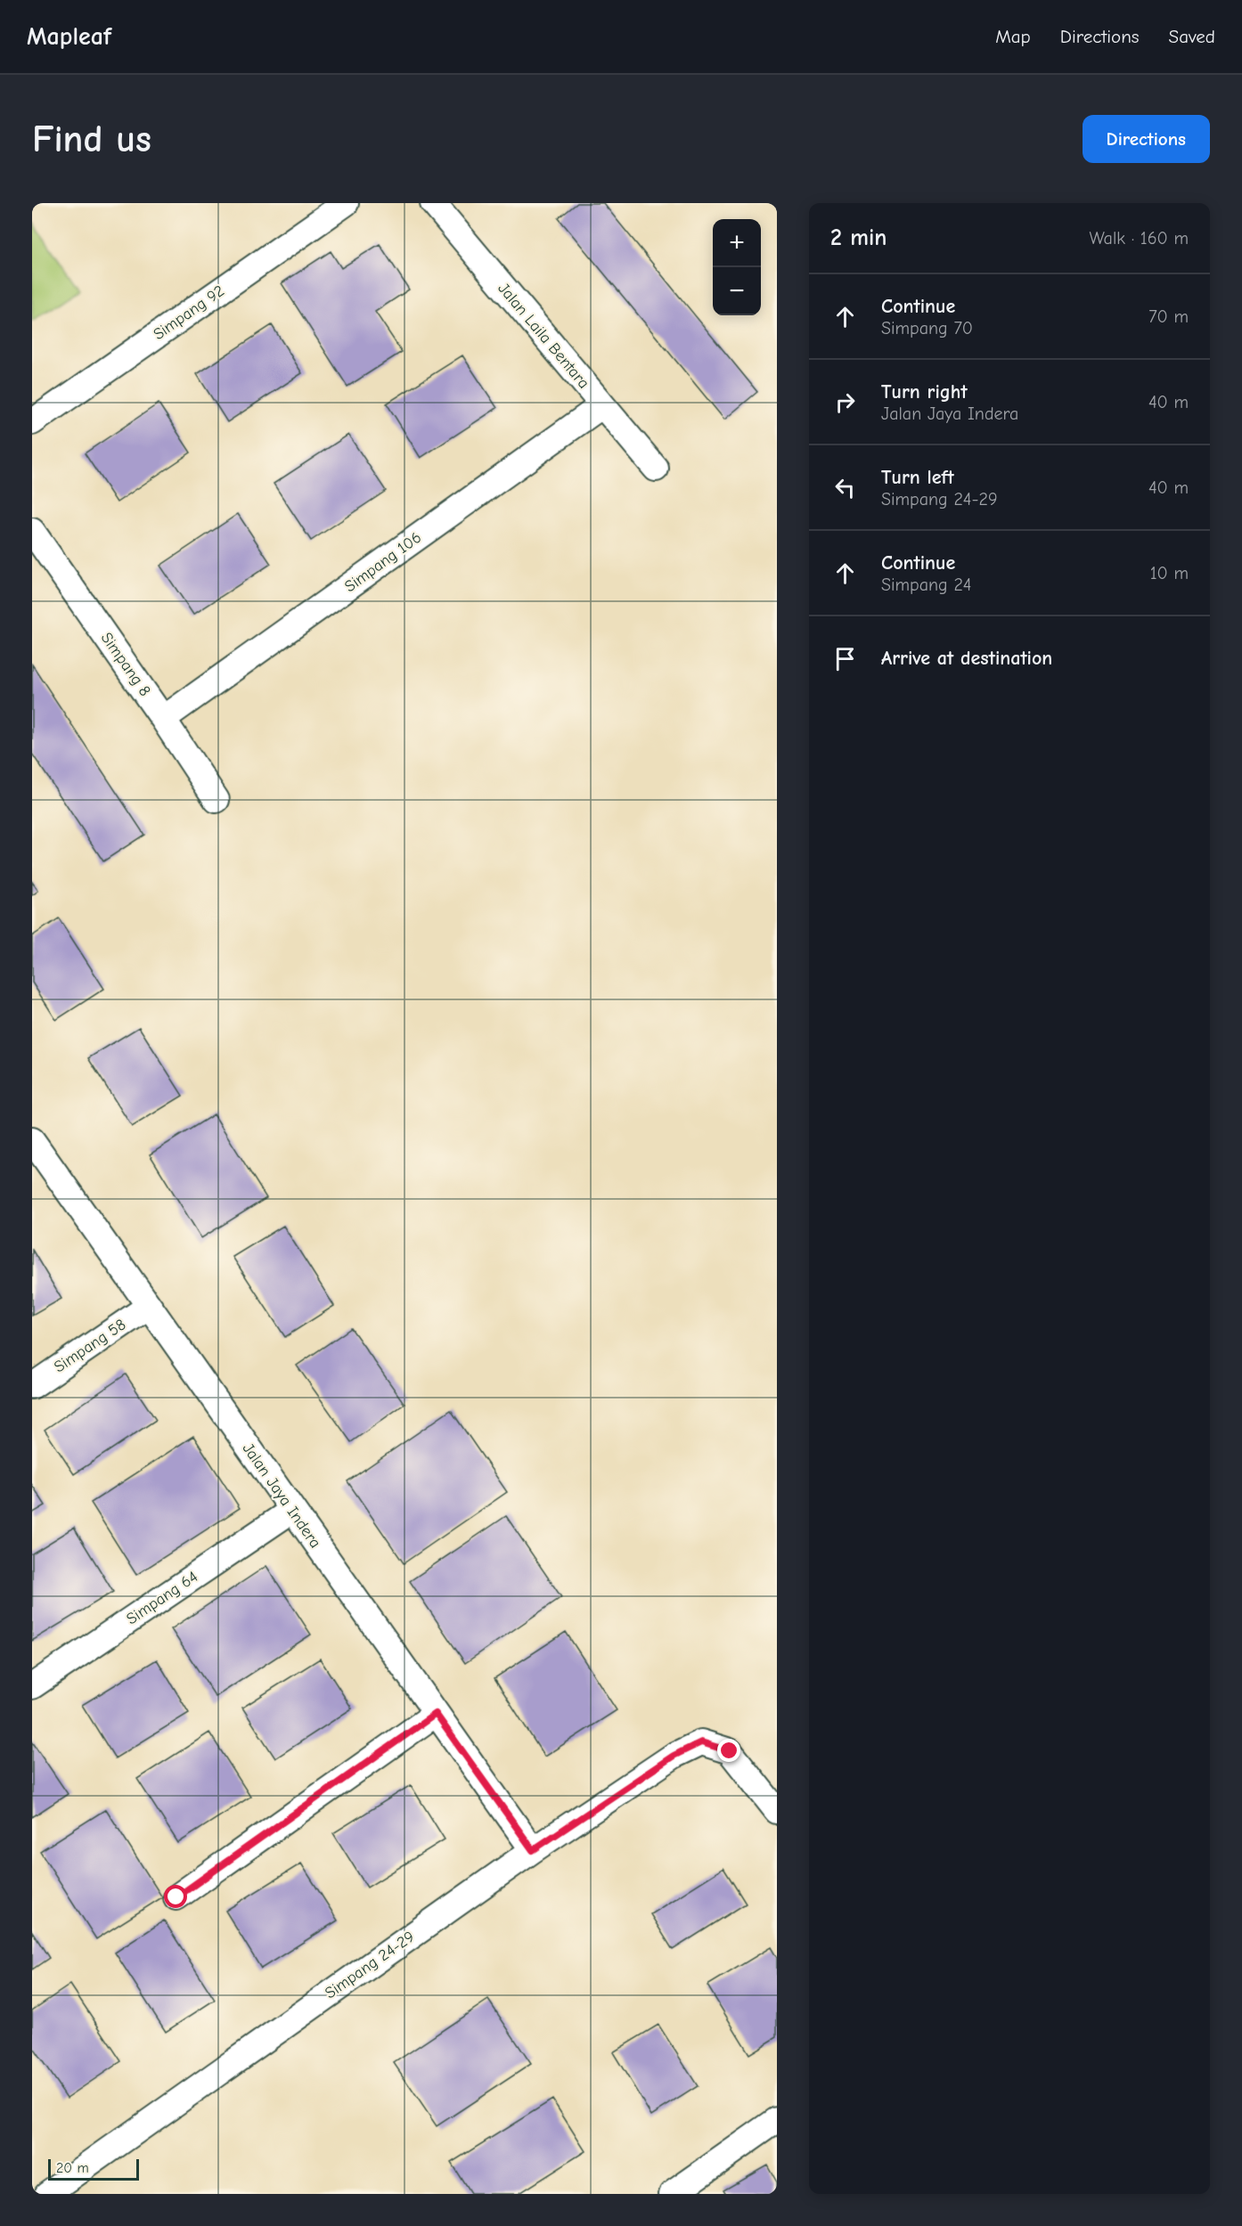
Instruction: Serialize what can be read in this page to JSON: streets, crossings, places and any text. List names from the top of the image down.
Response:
{
  "streets": {
    "street": [
      "Simpang 92",
      "Jalan Laila Bentara",
      "Simpang 106",
      "Simpang 8",
      "Simpang 58",
      "Jalan Jaya Indera",
      "Simpang 64",
      "Simpang 24-29"
    ]
  },
  "crossings": [
    ["Jalan Laila Bentara", "Simpang 106"],
    ["Simpang 106", "Simpang 8"],
    ["Simpang 58", "Jalan Jaya Indera"],
    ["Jalan Jaya Indera", "Simpang 64"],
    ["Jalan Jaya Indera", "Simpang 24-29"]
  ],
  "scale_bar": "20 m",
  "page": {
    "header": "Mapleaf",
    "nav": ["Map", "Directions", "Saved"],
    "buttons": "Directions",
    "title": "Find us",
    "heading": ["2 min", "Walk · 160 m"],
    "map_buttons": ["+", "−"],
    "list": [
      ["Continue", "Simpang 70", "70 m"],
      ["Turn right", "Jalan Jaya Indera", "40 m"],
      ["Turn left", "Simpang 24-29", "40 m"],
      ["Continue", "Simpang 24", "10 m"],
      "Arrive at destination"
    ],
    "scale": "20 m"
  }
}
